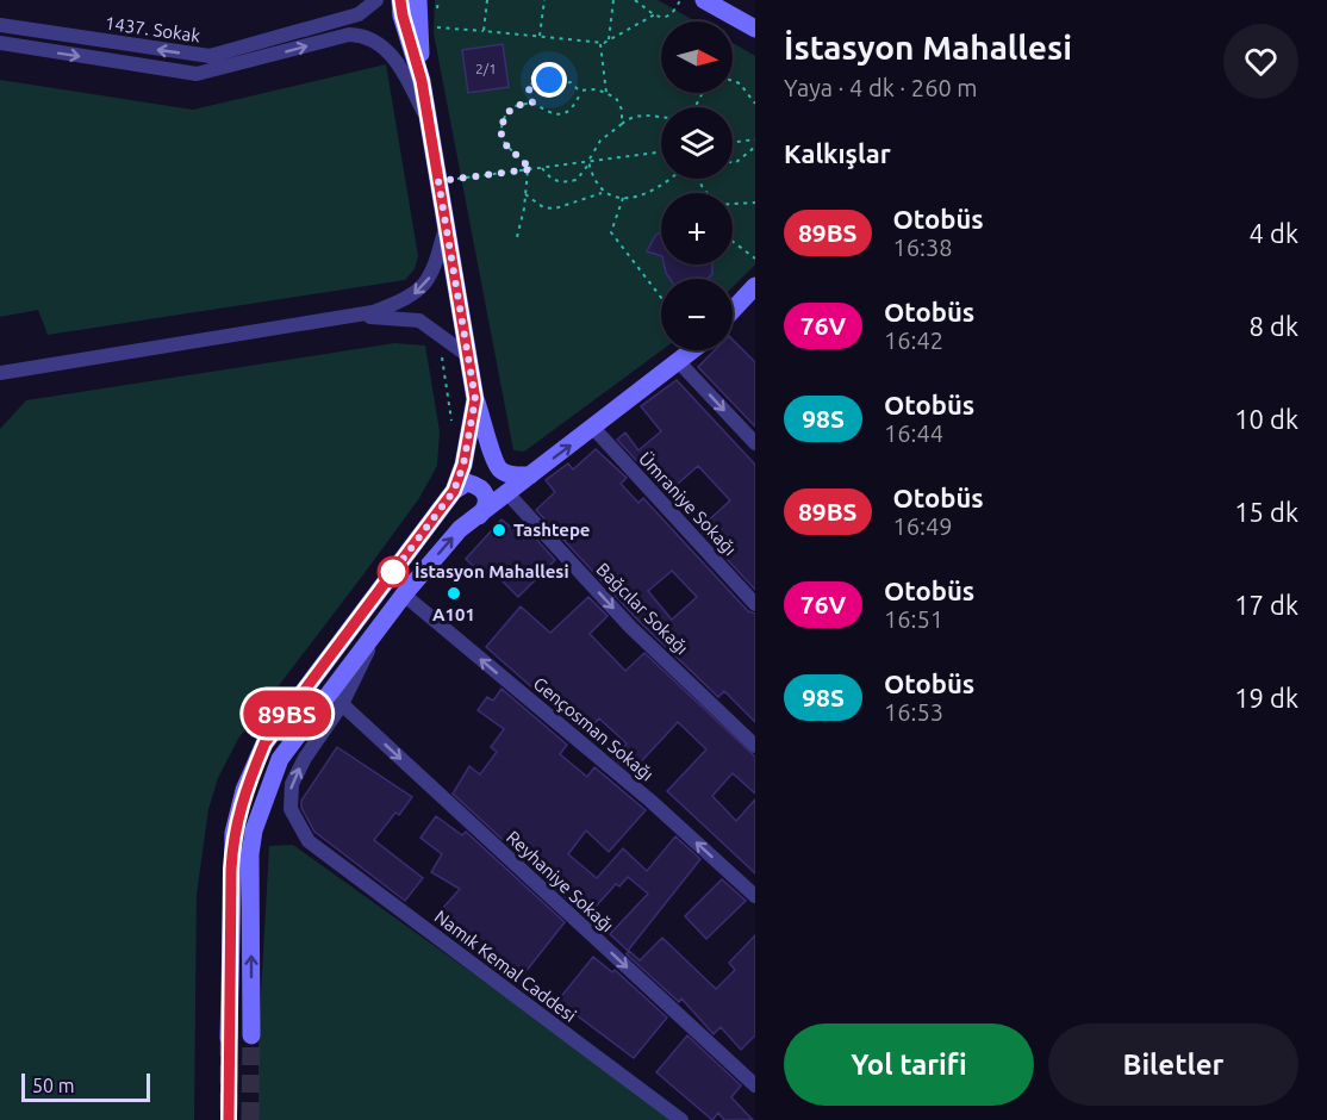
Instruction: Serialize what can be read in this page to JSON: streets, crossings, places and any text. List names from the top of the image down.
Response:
{
  "streets": {
    "street": [
      "1437. Sokak",
      "Ümraniye Sokağı",
      "Bağcılar Sokağı",
      "Gençosman Sokağı",
      "Reyhaniye Sokağı",
      "Namık Kemal Caddesi"
    ]
  },
  "crossings": [
    ["Reyhaniye Sokağı", "Namık Kemal Caddesi"]
  ],
  "one_way": [
    "1437. Sokak",
    "Bağcılar Sokağı",
    "Gençosman Sokağı",
    "Reyhaniye Sokağı",
    "Namık Kemal Caddesi"
  ],
  "places": ["Tashtepe", "İstasyon Mahallesi", "A101"],
  "lines": ["bus line 89BS"],
  "house_numbers": ["2/1"],
  "scale_bar": "50 m",
  "north": "right",
  "page": {
    "on_map": "89BS",
    "heading": [
      ["İstasyon Mahallesi", "Yaya · 4 dk · 260 m"],
      "Kalkışlar"
    ],
    "map_buttons": ["+", "−"],
    "list": [
      {
        "mark": "89BS",
        "name": "Otobüs",
        "note": "16:38",
        "value": "4 dk"
      },
      {
        "mark": "76V",
        "name": "Otobüs",
        "note": "16:42",
        "value": "8 dk"
      },
      {
        "mark": "98S",
        "name": "Otobüs",
        "note": "16:44",
        "value": "10 dk"
      },
      {
        "mark": "89BS",
        "name": "Otobüs",
        "note": "16:49",
        "value": "15 dk"
      },
      {
        "mark": "76V",
        "name": "Otobüs",
        "note": "16:51",
        "value": "17 dk"
      },
      {
        "mark": "98S",
        "name": "Otobüs",
        "note": "16:53",
        "value": "19 dk"
      }
    ],
    "buttons": ["Yol tarifi", "Biletler"],
    "scale": "50 m"
  }
}
